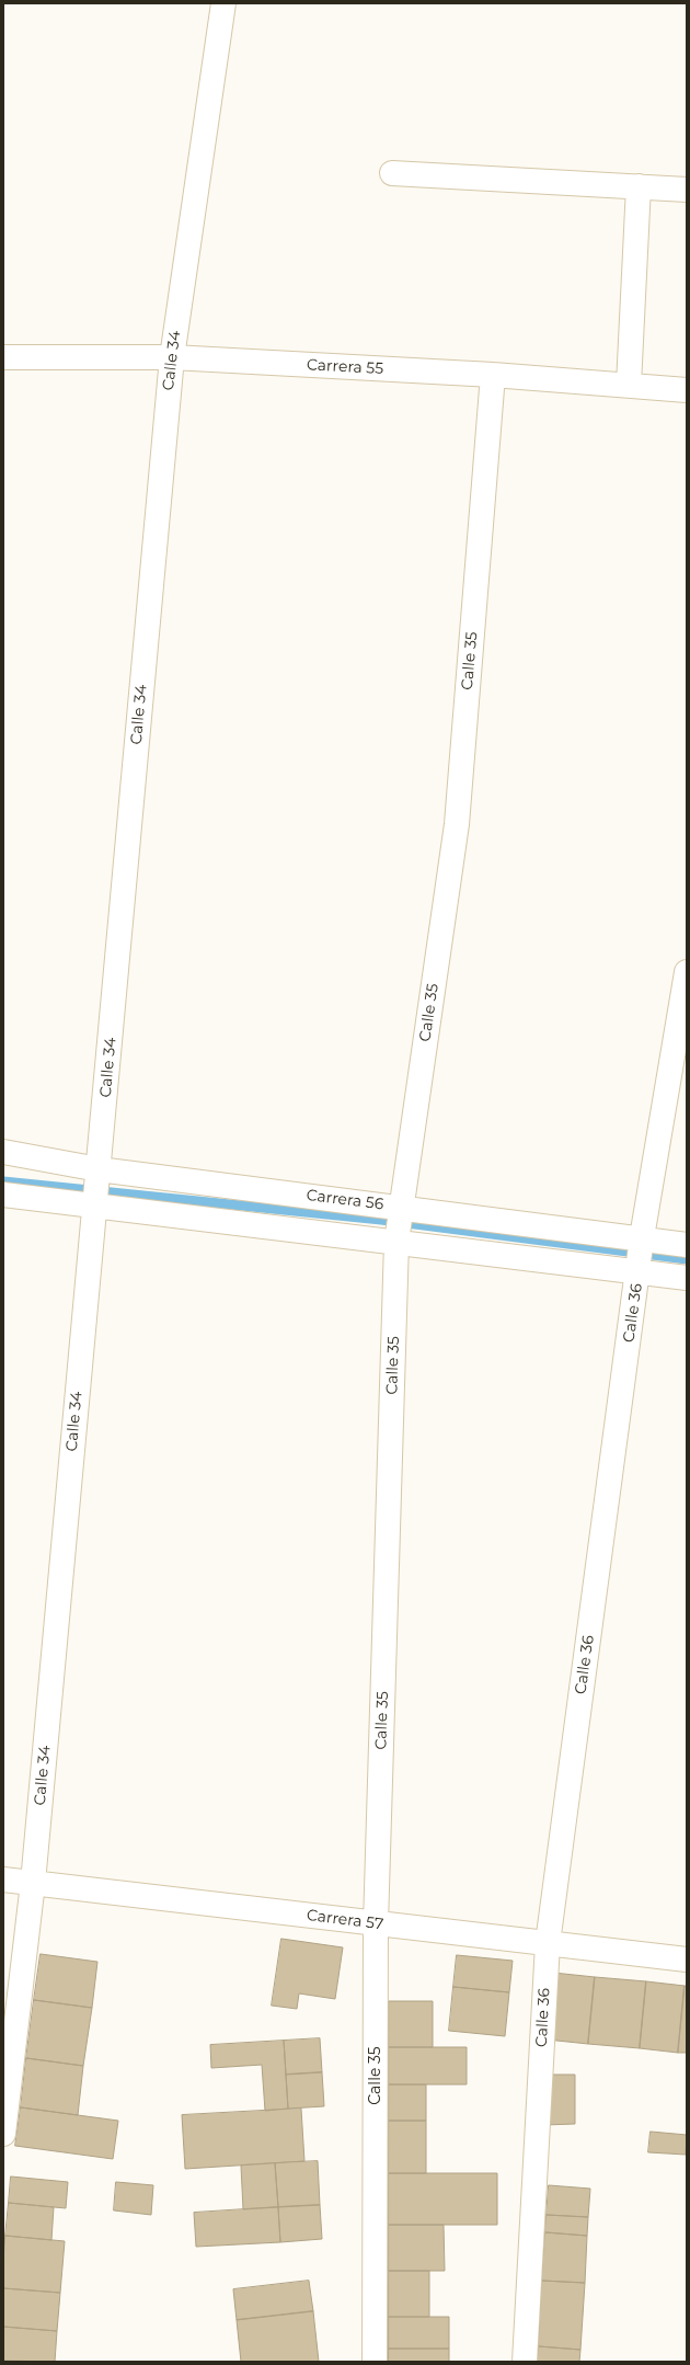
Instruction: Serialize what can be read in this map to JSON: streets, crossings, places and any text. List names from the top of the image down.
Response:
{
  "streets": {
    "street": [
      "Calle 34",
      "Carrera 55",
      "Calle 35",
      "Carrera 56",
      "Calle 36",
      "Carrera 57"
    ]
  },
  "crossings": [
    ["Calle 34", "Carrera 55"],
    ["Calle 34", "Carrera 56"],
    ["Calle 34", "Carrera 57"],
    ["Carrera 55", "Calle 35"],
    ["Calle 35", "Carrera 56"],
    ["Calle 35", "Carrera 57"],
    ["Carrera 56", "Calle 36"],
    ["Calle 36", "Carrera 57"]
  ]
}
